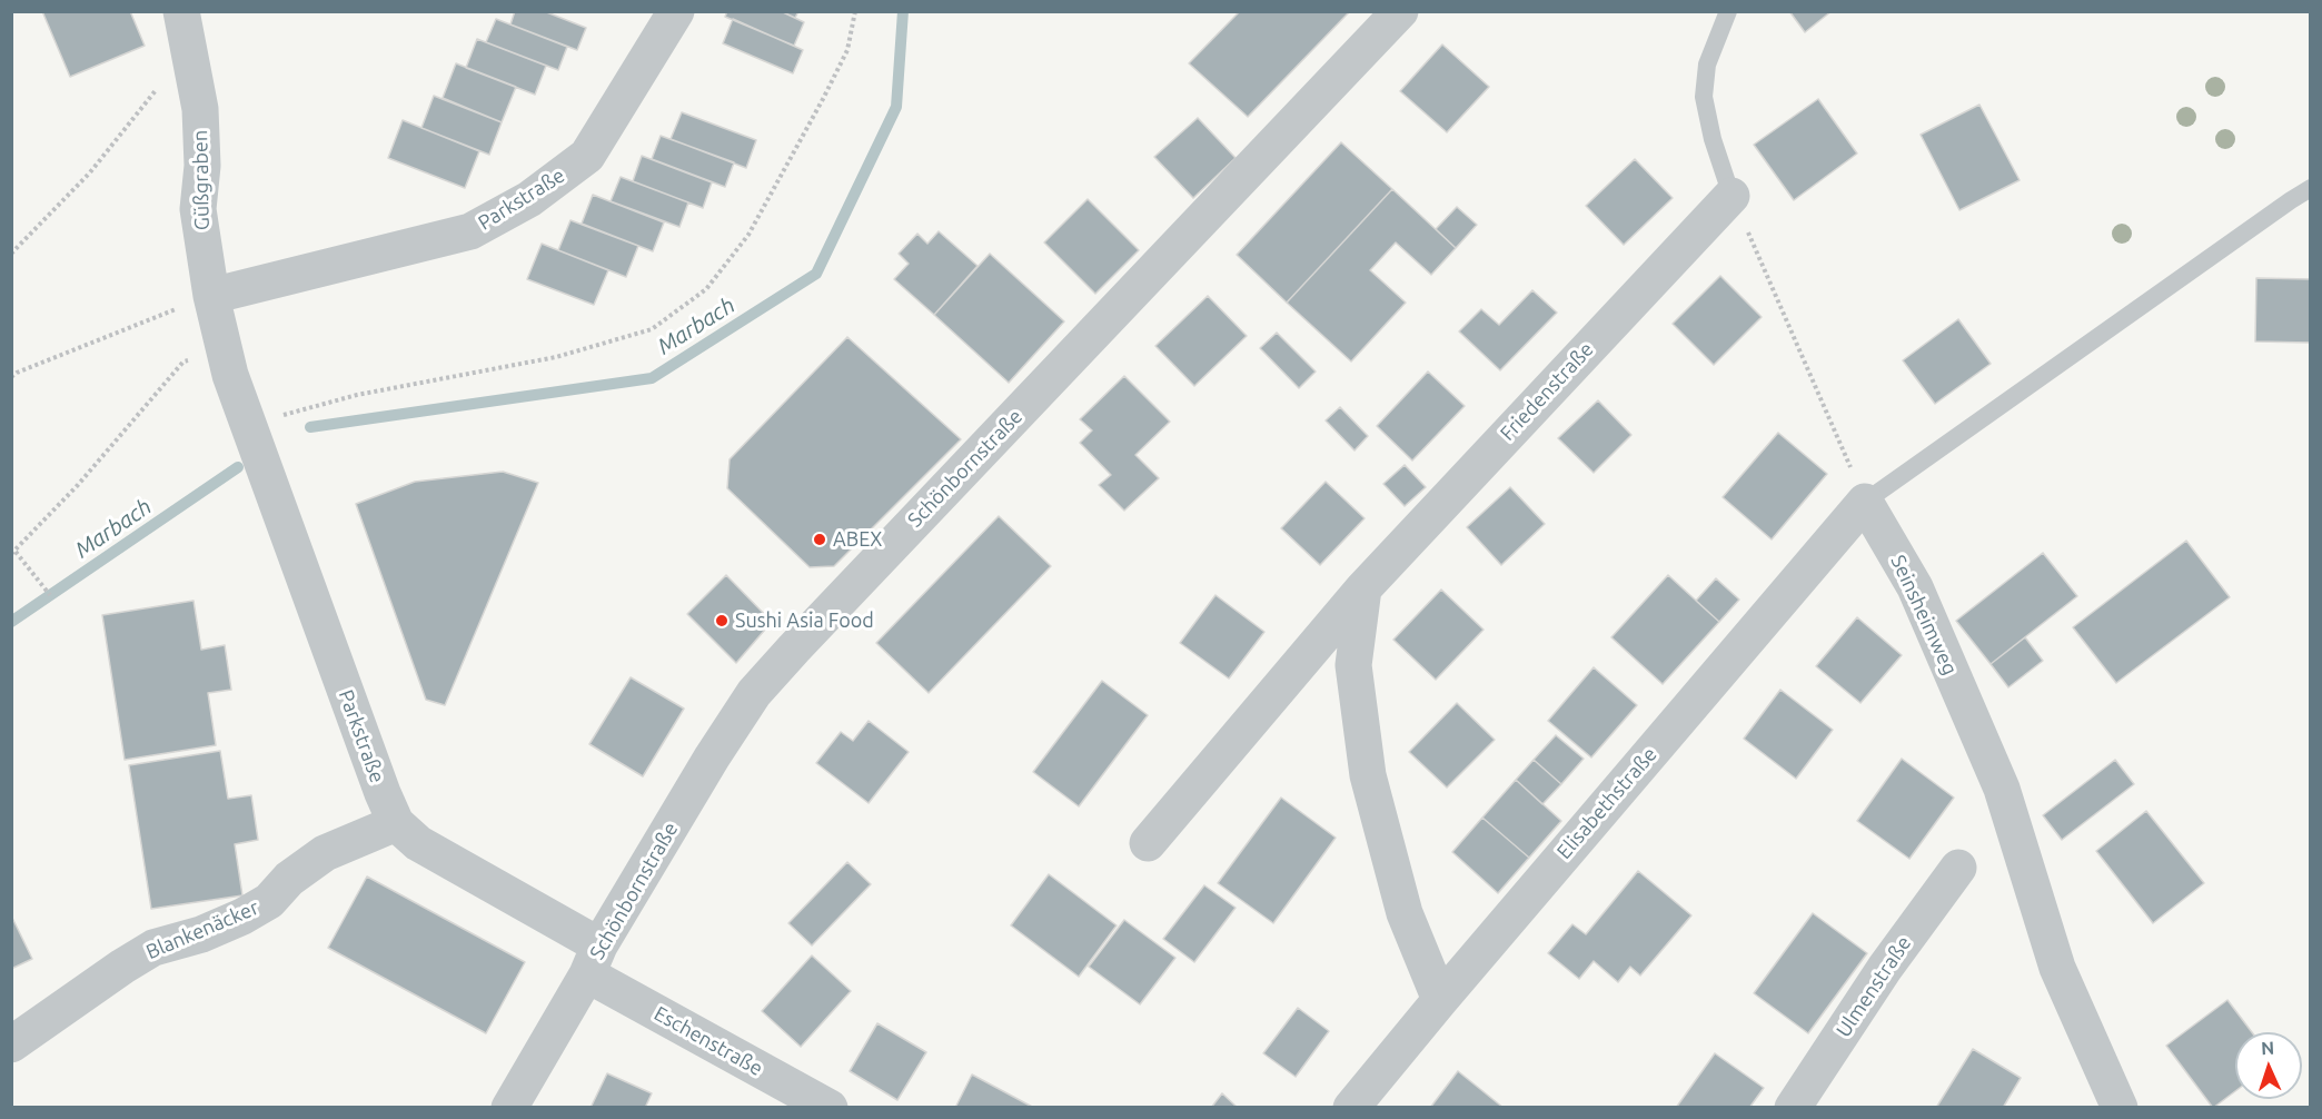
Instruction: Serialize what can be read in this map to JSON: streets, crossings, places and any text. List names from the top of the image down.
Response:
{
  "streets": {
    "street": [
      "Güßgraben",
      "Parkstraße",
      "Friedenstraße",
      "Schönbornstraße",
      "Seinsheimweg",
      "Elisabethstraße",
      "Blankenäcker",
      "Ulmenstraße",
      "Eschenstraße"
    ]
  },
  "crossings": [
    ["Güßgraben", "Parkstraße"],
    ["Parkstraße", "Schönbornstraße"],
    ["Parkstraße", "Blankenäcker"],
    ["Parkstraße", "Eschenstraße"],
    ["Schönbornstraße", "Eschenstraße"],
    ["Seinsheimweg", "Elisabethstraße"]
  ],
  "water": ["Marbach"],
  "places": ["ABEX", "Sushi Asia Food"],
  "north": "top"
}
